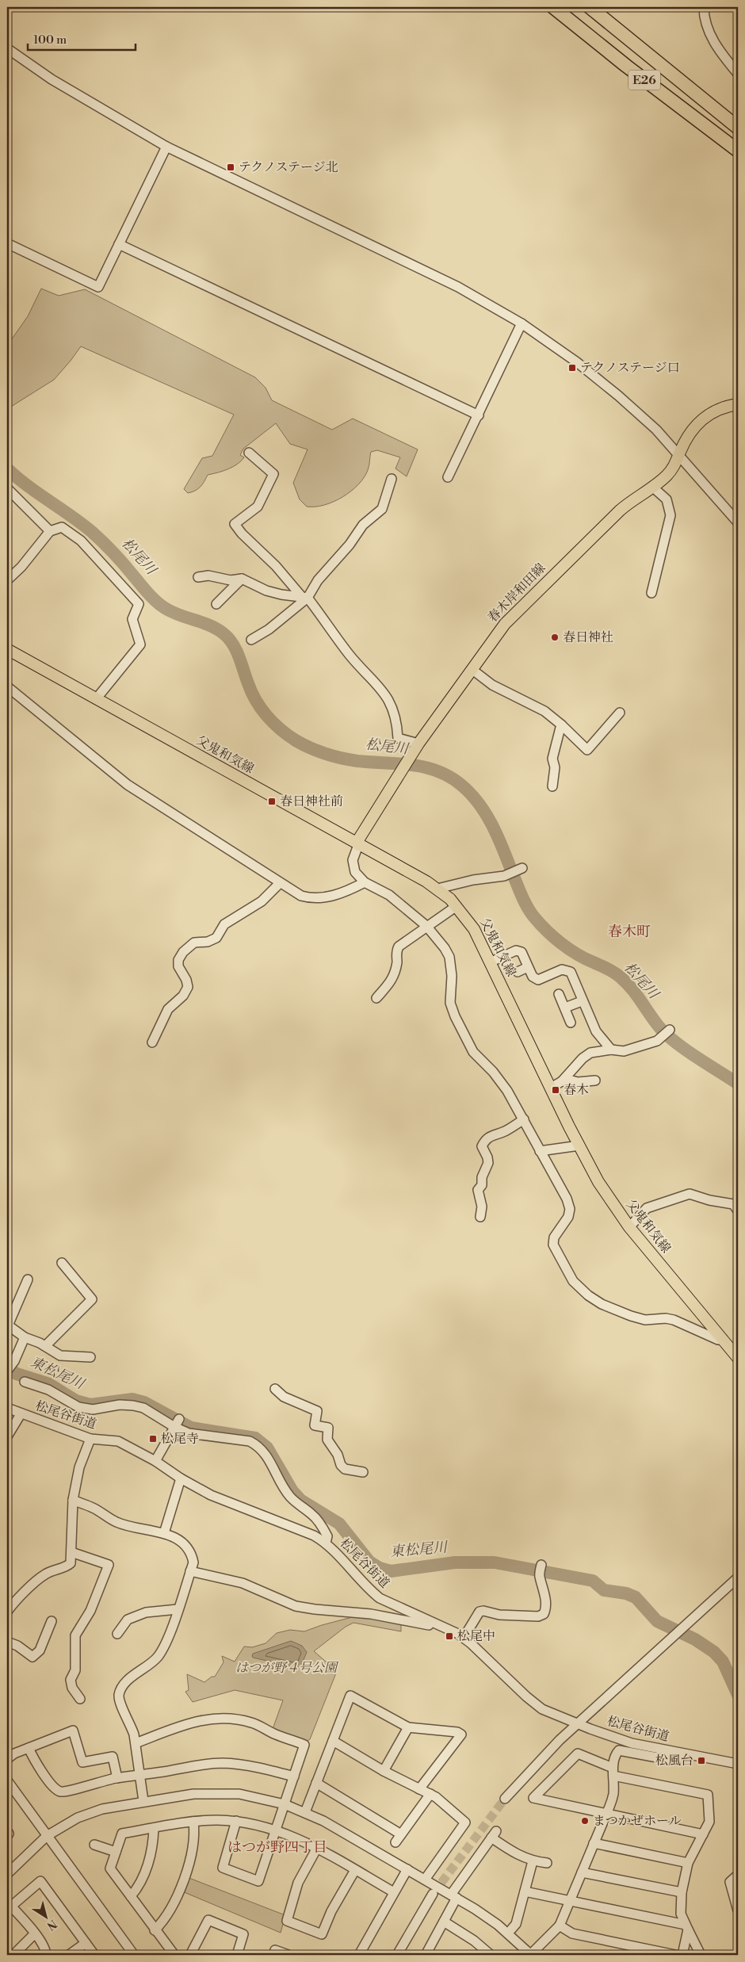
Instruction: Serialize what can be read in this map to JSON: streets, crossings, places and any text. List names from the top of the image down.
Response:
{
  "streets": {
    "highway": ["E26"],
    "main road": ["春木岸和田線", "父鬼和気線"],
    "street": ["松尾谷街道"]
  },
  "crossings": [
    ["春木岸和田線", "父鬼和気線"]
  ],
  "districts": ["春木町", "はつが野四丁目"],
  "water": ["松尾川", "東松尾川"],
  "parks": ["はつが野４号公園"],
  "places": {
    "transit": [
      "テクノステージ北",
      "テクノステージ口",
      "春日神社前",
      "春木",
      "松尾寺",
      "松尾中",
      "松風台"
    ],
    "other": ["春日神社", "まつかぜホール"]
  },
  "scale_bar": "100 m",
  "north": "bottom right"
}
